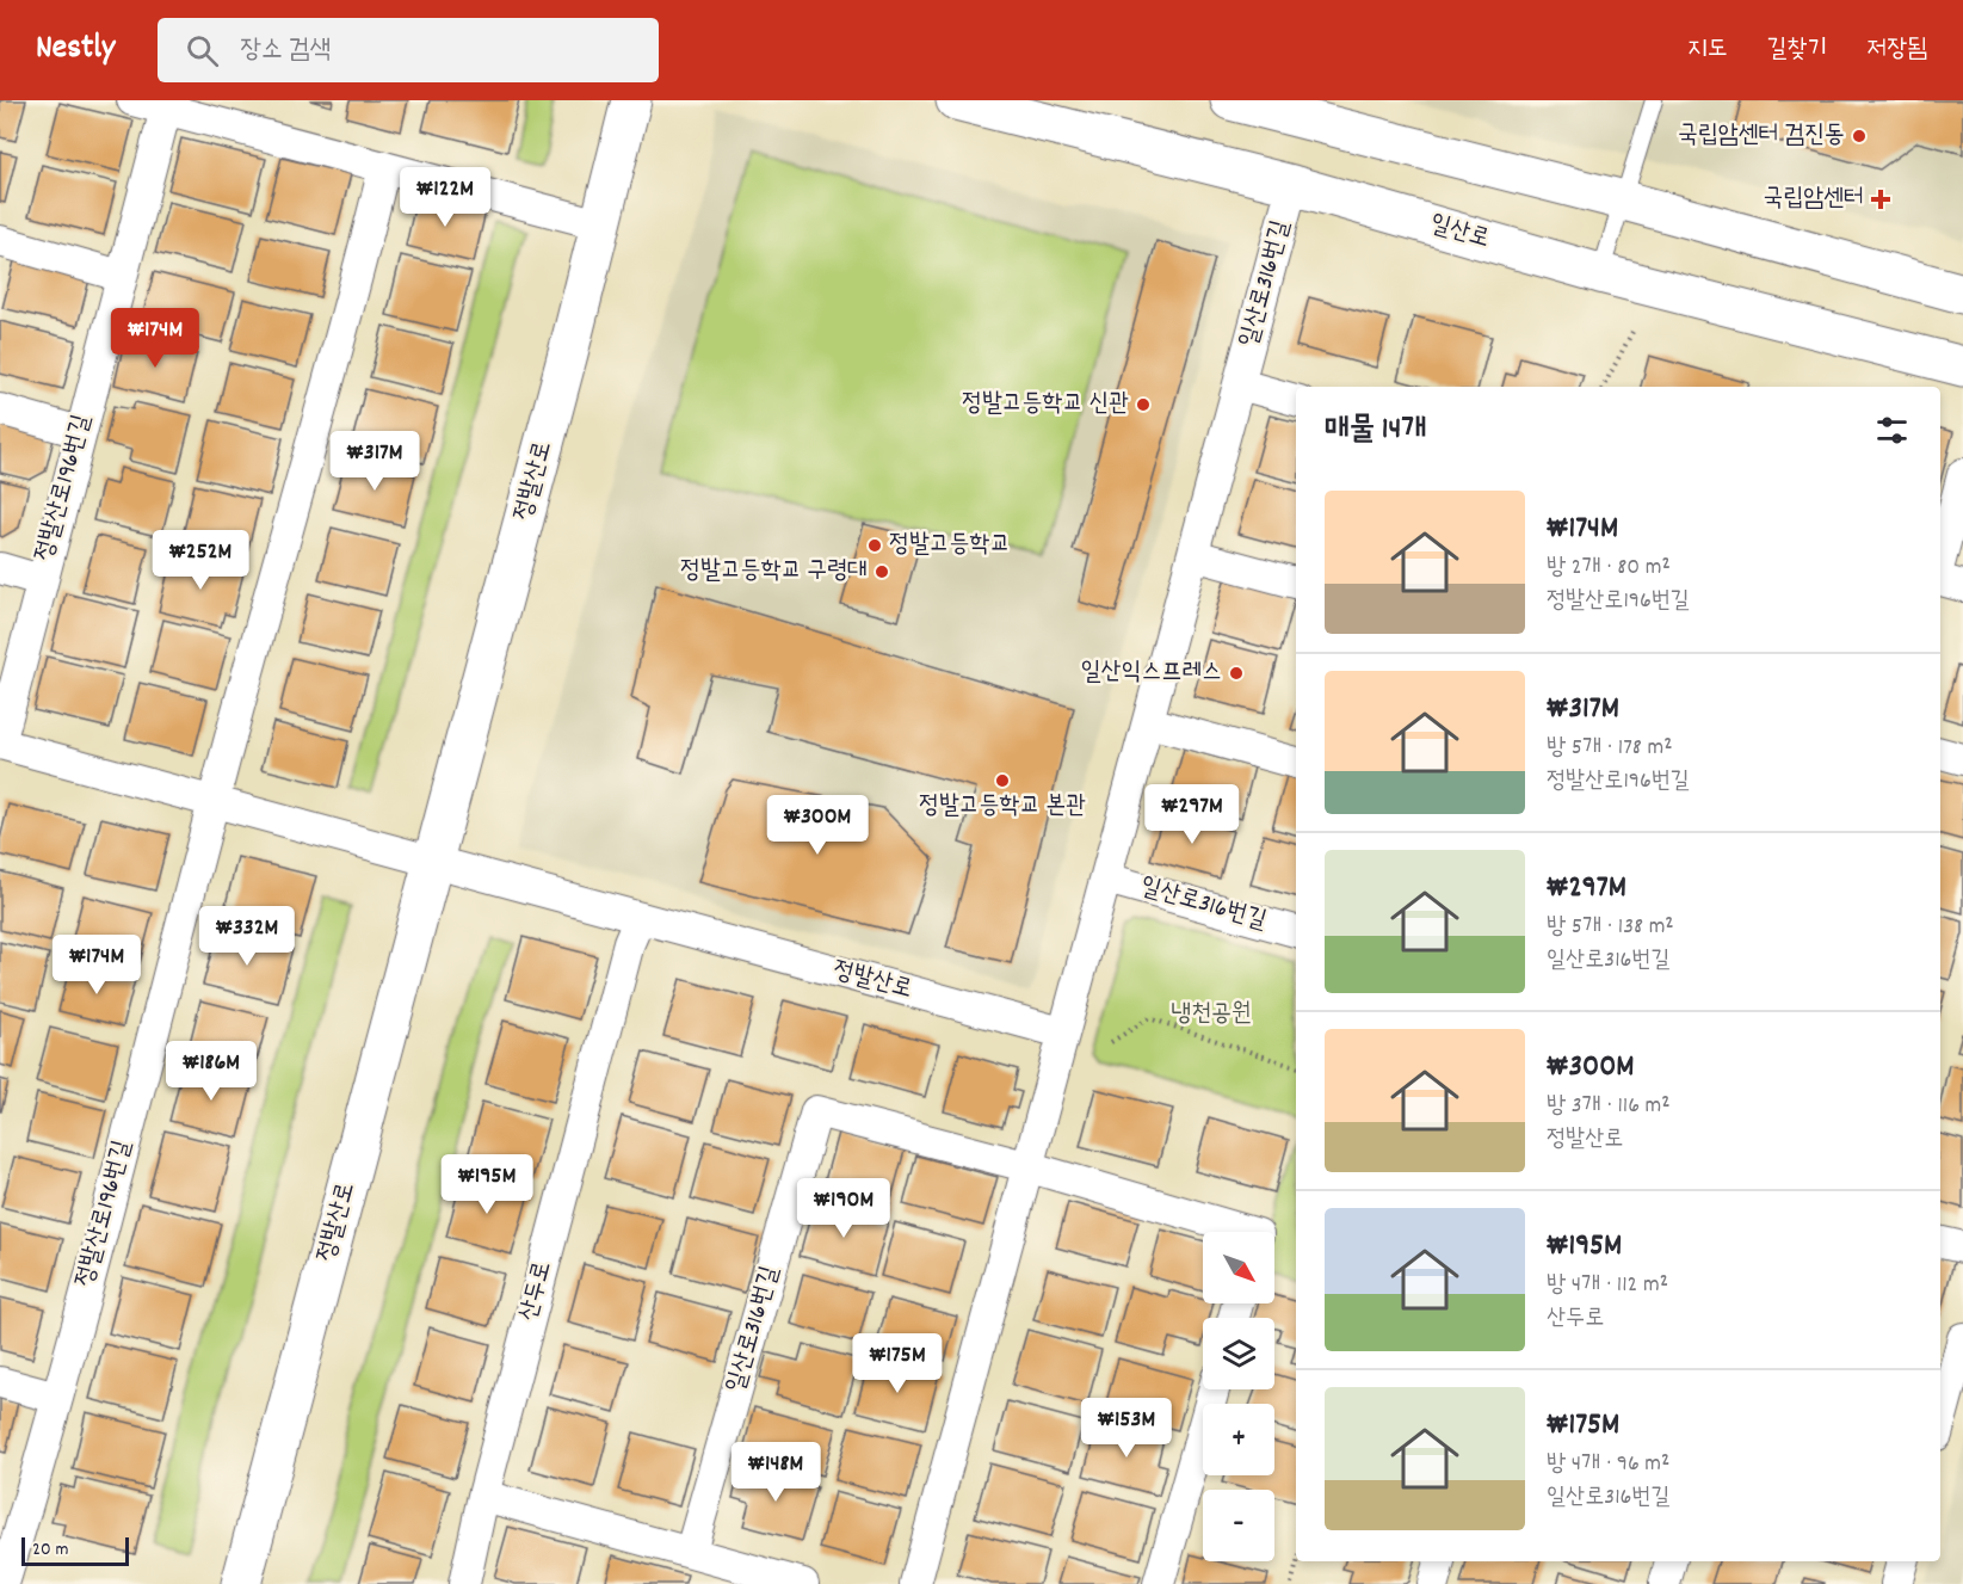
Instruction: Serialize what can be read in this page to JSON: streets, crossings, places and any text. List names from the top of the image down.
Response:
{
  "streets": {
    "main road": ["일산로", "정발산로"],
    "street": ["일산로316번길", "정발산로196번길", "산두로"]
  },
  "crossings": [
    ["일산로", "일산로316번길"],
    ["일산로316번길", "정발산로"],
    ["정발산로", "정발산로196번길"],
    ["정발산로", "산두로"]
  ],
  "parks": ["냉천공원"],
  "places": {
    "other": [
      "국립암센터 검진동",
      "정발고등학교 신관",
      "정발고등학교",
      "정발고등학교 구령대",
      "일산익스프레스",
      "정발고등학교 본관"
    ],
    "health": ["국립암센터"]
  },
  "scale_bar": "20 m",
  "north": "bottom right",
  "page": {
    "header": "Nestly",
    "search": "장소 검색",
    "nav": ["지도", "길찾기", "저장됨"],
    "price": [
      "₩122M",
      "₩174M",
      "₩317M",
      "₩252M",
      "₩297M",
      "₩300M",
      "₩332M",
      "₩174M",
      "₩186M",
      "₩195M",
      "₩190M",
      "₩175M",
      "₩153M",
      "₩148M"
    ],
    "heading": "매물 14개",
    "list": [
      {
        "name": "₩174M",
        "note": "방 2개 · 80 m² · 정발산로196번길"
      },
      {
        "name": "₩317M",
        "note": "방 5개 · 178 m² · 정발산로196번길"
      },
      {
        "name": "₩297M",
        "note": "방 5개 · 138 m² · 일산로316번길"
      },
      {
        "name": "₩300M",
        "note": "방 3개 · 116 m² · 정발산로"
      },
      {
        "name": "₩195M",
        "note": "방 4개 · 112 m² · 산두로"
      },
      {
        "name": "₩175M",
        "note": "방 4개 · 96 m² · 일산로316번길"
      }
    ],
    "map_buttons": ["+", "−"],
    "scale": "20 m"
  }
}
